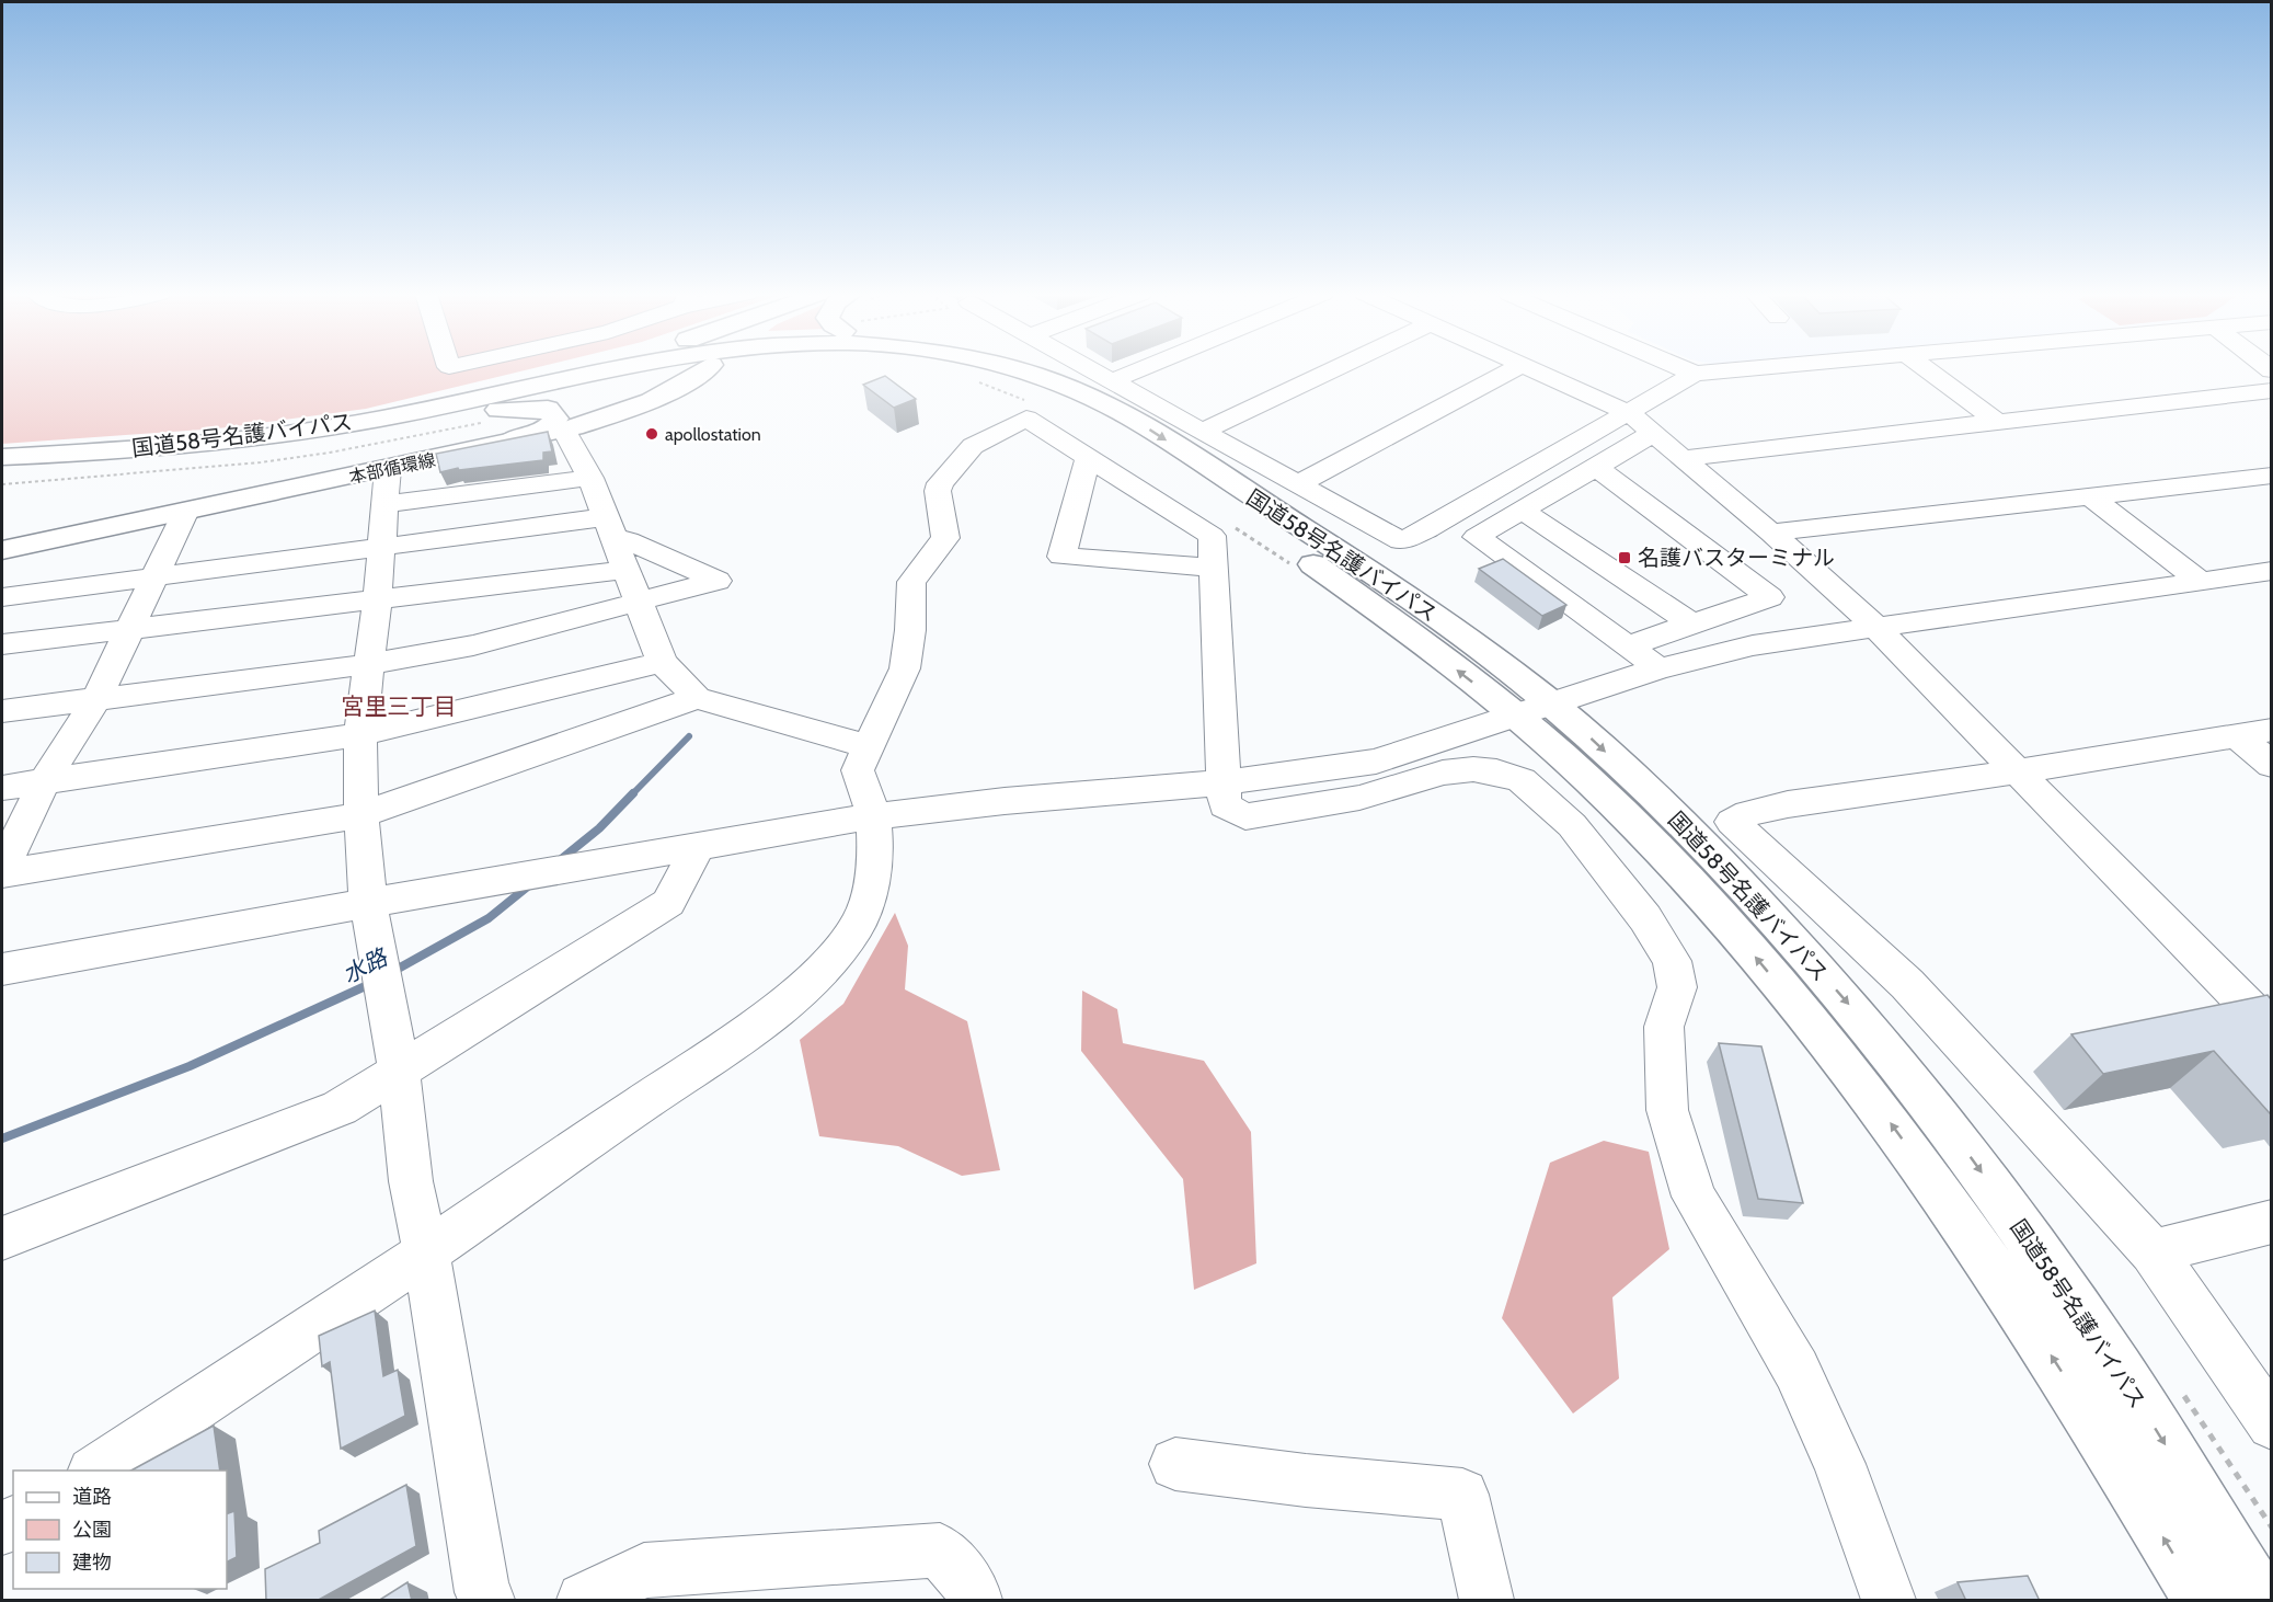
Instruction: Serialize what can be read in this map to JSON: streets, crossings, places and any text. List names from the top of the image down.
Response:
{
  "streets": {
    "main road": ["国道58号名護バイパス", "本部循環線"]
  },
  "districts": ["宮里三丁目"],
  "water": ["水路"],
  "places": {
    "other": ["apollostation"],
    "transit": ["名護バスターミナル"]
  },
  "legend": ["道路", "公園", "建物"]
}
